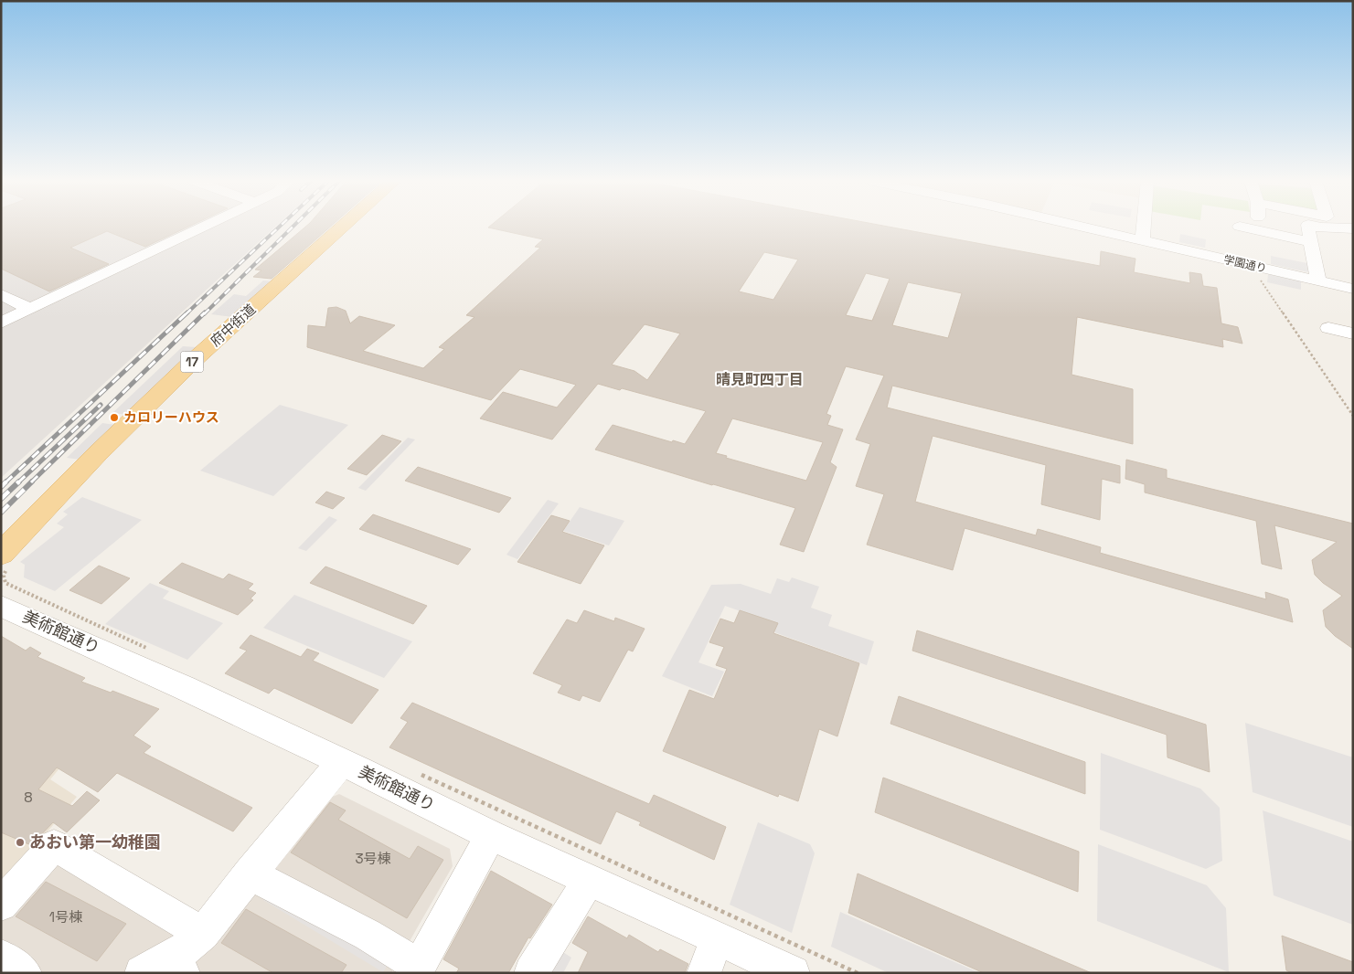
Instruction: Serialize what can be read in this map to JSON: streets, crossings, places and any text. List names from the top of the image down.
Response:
{
  "streets": {
    "main road": ["府中街道", "17"],
    "street": ["学園通り", "美術館通り"]
  },
  "districts": ["晴見町四丁目"],
  "places": ["カロリーハウス", "あおい第一幼稚園"],
  "house_numbers": ["8", "3号棟", "1号棟"]
}
